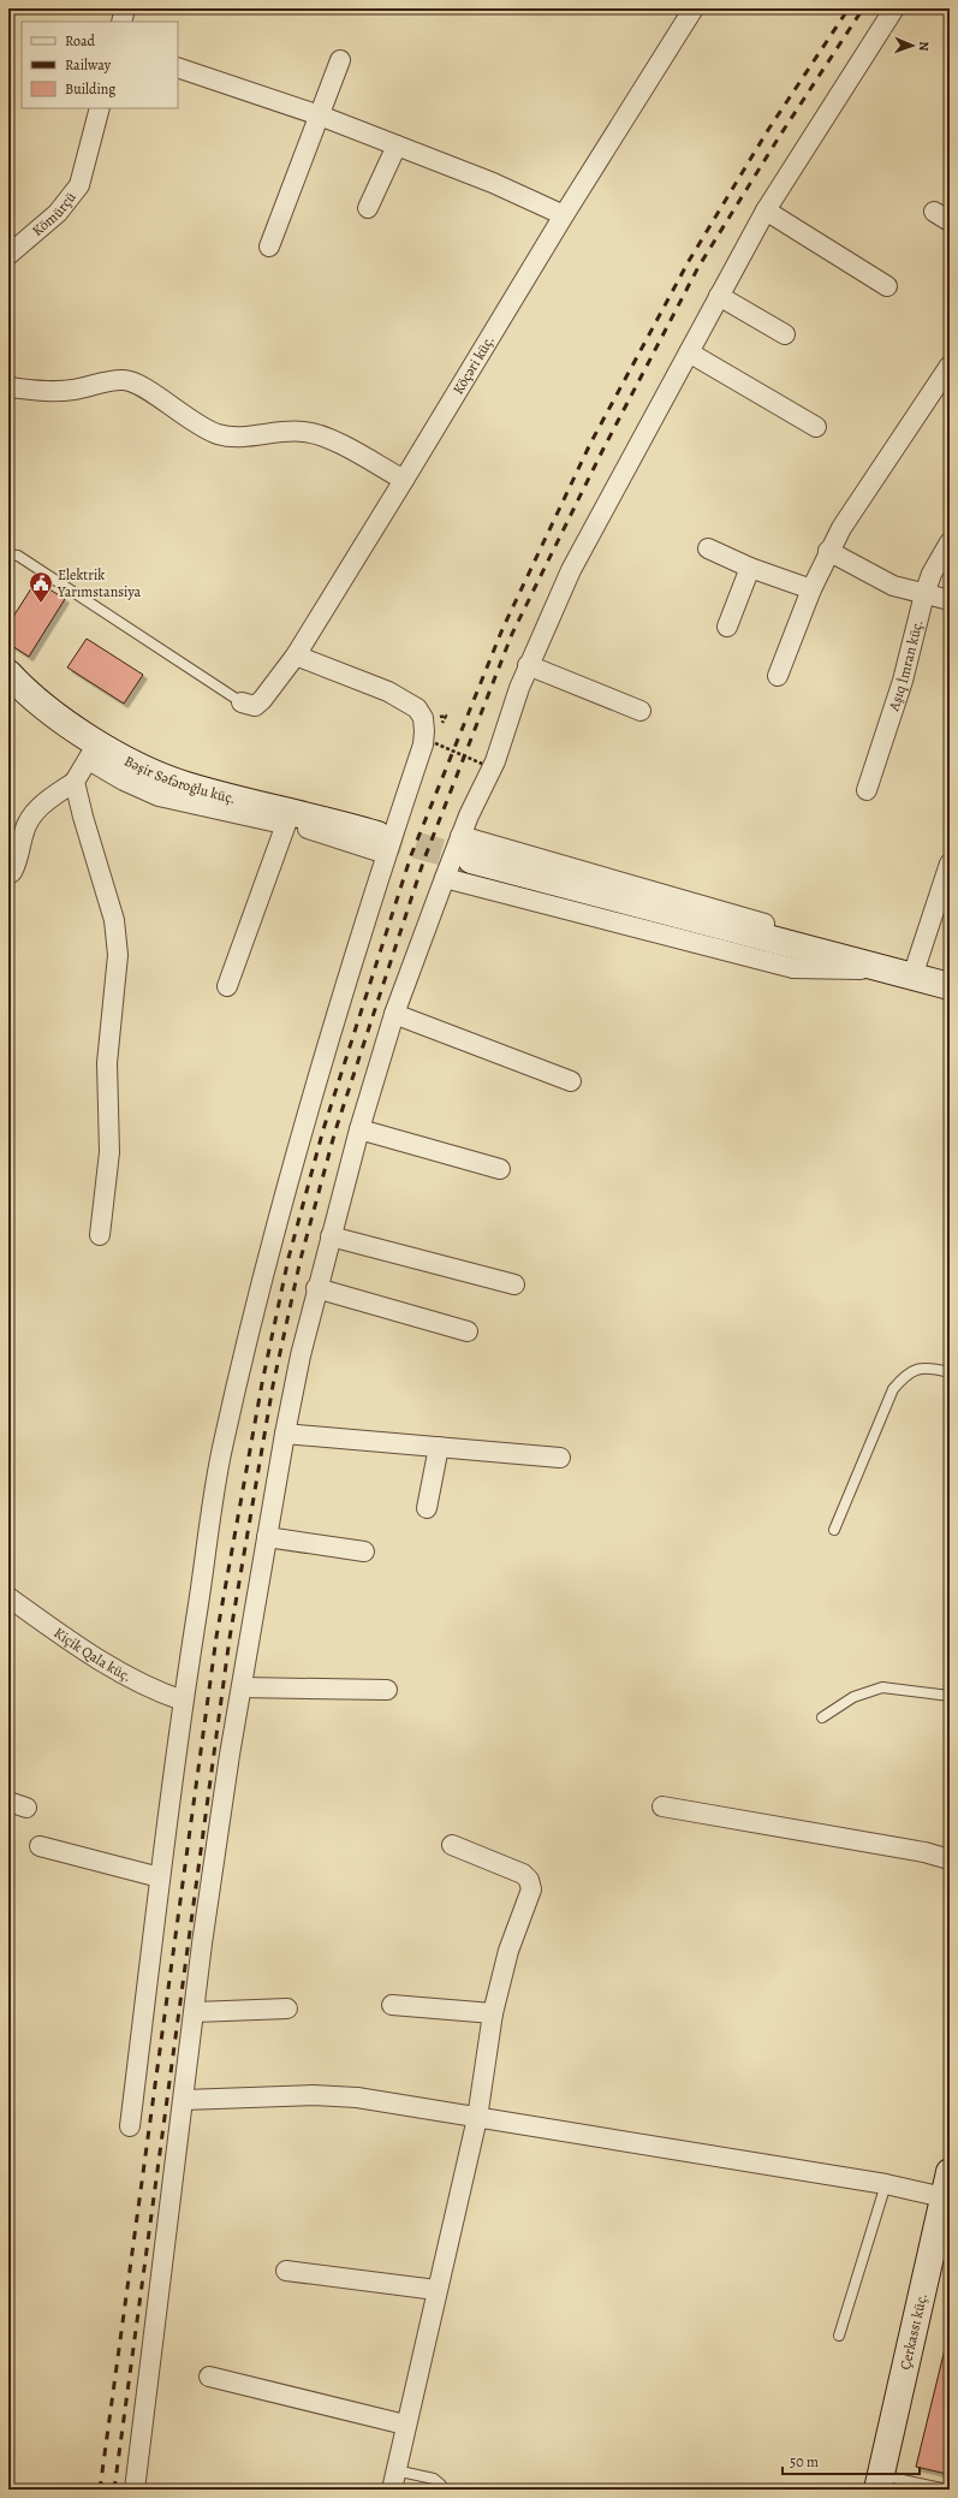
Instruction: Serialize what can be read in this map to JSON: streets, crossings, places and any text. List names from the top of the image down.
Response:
{
  "streets": {
    "street": [
      "Kömürçü",
      "Köçəri küç.",
      "Aşıq İmran küç.",
      "Bəşir Səfəroğlu küç.",
      "Kiçik Qala küç.",
      "Çerkassı küç."
    ]
  },
  "places": {
    "public building": ["Elektrik Yarımstansiya"]
  },
  "legend": ["Road", "Railway", "Building"],
  "scale_bar": "50 m",
  "north": "right"
}
